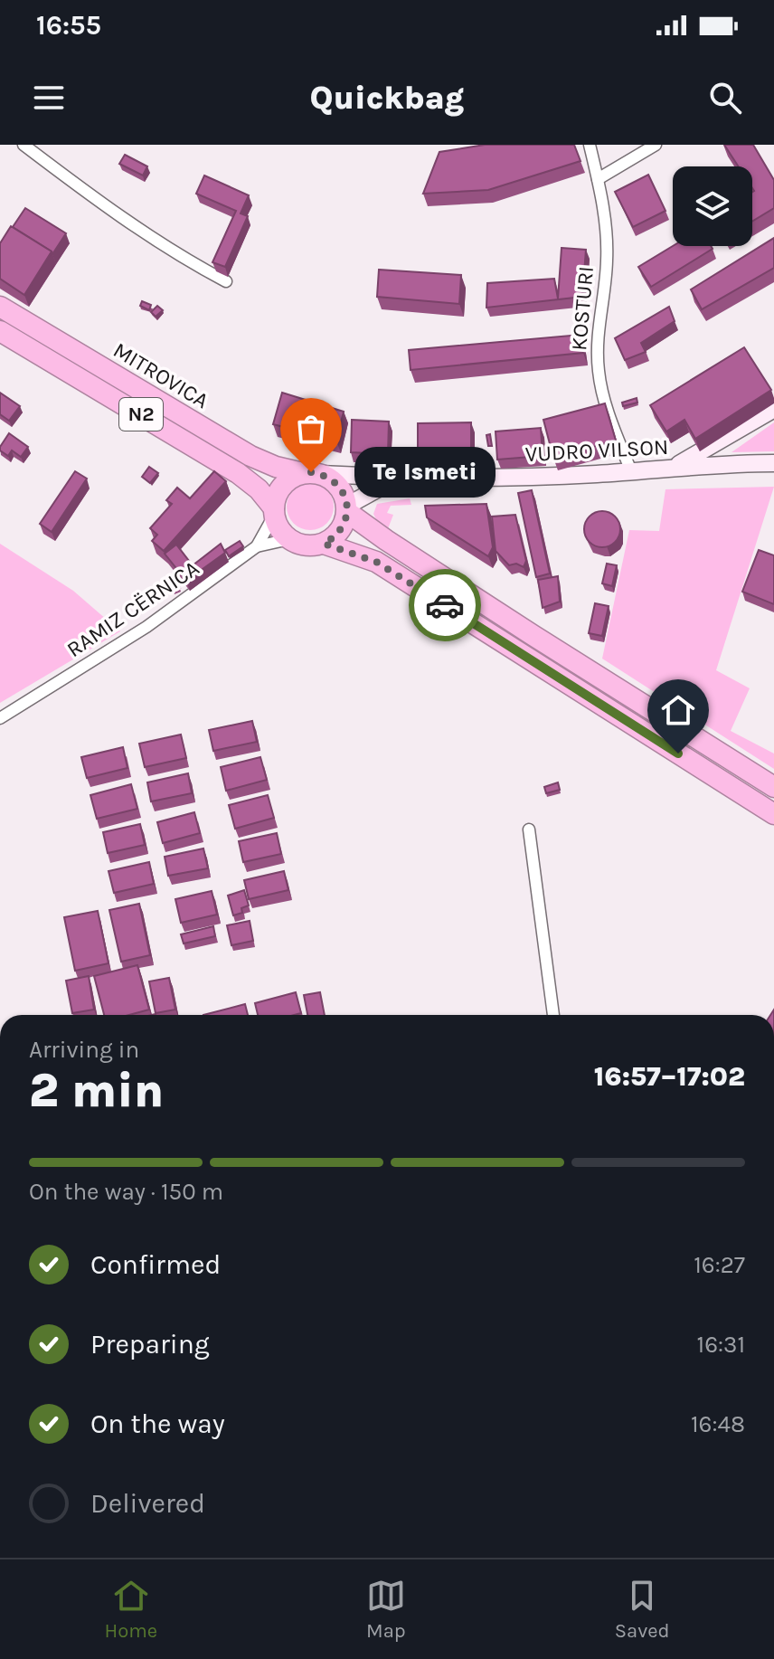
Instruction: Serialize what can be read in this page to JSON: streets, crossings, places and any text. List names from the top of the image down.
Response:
{
  "streets": {
    "highway": ["MITROVICA", "N2"],
    "main road": ["VUDRO VILSON"],
    "street": ["KOSTURI", "RAMIZ CËRNICA"]
  },
  "crossings": [
    ["KOSTURI", "VUDRO VILSON"],
    ["MITROVICA", "N2"],
    ["MITROVICA", "RAMIZ CËRNICA"],
    ["N2", "RAMIZ CËRNICA"]
  ],
  "places": ["Te Ismeti"],
  "page": {
    "status": "16:55",
    "header": "Quickbag",
    "bubble": "Te Ismeti",
    "heading": ["2 min", "Arriving in", "16:57–17:02"],
    "bar": "On the way · 150 m",
    "list": [
      ["Confirmed", "16:27"],
      ["Preparing", "16:31"],
      ["On the way", "16:48"],
      "Delivered"
    ],
    "tabs": ["Home", "Map", "Saved"]
  }
}
